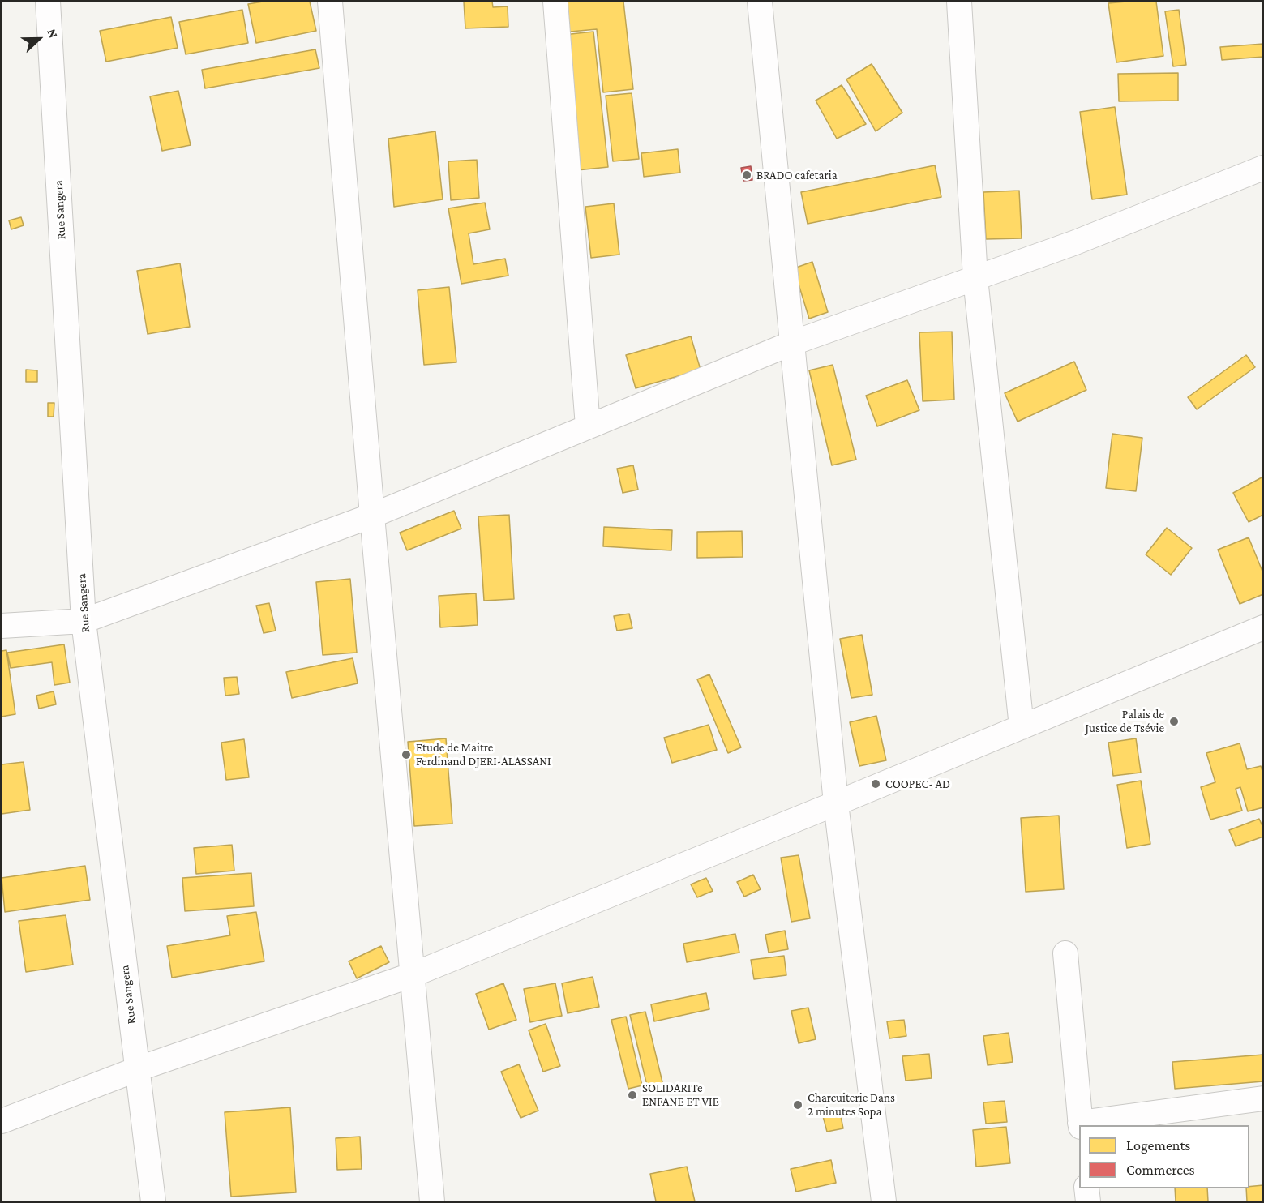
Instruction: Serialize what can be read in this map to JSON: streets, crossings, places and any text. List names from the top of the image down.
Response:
{
  "streets": {
    "street": ["Rue Sangera"]
  },
  "places": [
    "BRADO cafetaria",
    "Palais de Justice de Tsévie",
    "Etude de Maitre Ferdinand DJERI-ALASSANI",
    "COOPEC- AD",
    "SOLIDARITe ENFANE ET VIE",
    "Charcuiterie Dans 2 minutes Sopa"
  ],
  "legend": ["Logements", "Commerces"],
  "north": "right"
}
